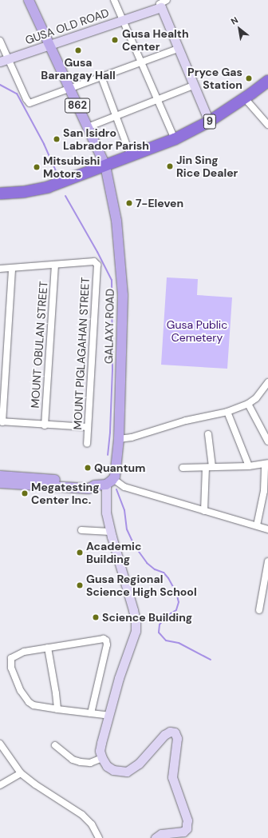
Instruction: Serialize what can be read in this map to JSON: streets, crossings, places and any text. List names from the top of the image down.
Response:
{
  "streets": {
    "highway": ["9"],
    "main road": ["GUSA OLD ROAD", "862", "GALAXY ROAD"],
    "street": ["MOUNT OBULAN STREET", "MOUNT PIGLAGAHAN STREET"]
  },
  "crossings": [
    ["GUSA OLD ROAD", "862"],
    ["862", "9"],
    ["862", "GALAXY ROAD"],
    ["9", "GALAXY ROAD"],
    ["MOUNT OBULAN STREET", "MOUNT PIGLAGAHAN STREET"]
  ],
  "parks": ["Gusa Public Cemetery"],
  "places": [
    "Gusa Health Center",
    "Gusa Barangay Hall",
    "Pryce Gas Station",
    "San Isidro Labrador Parish",
    "Jin Sing Rice Dealer",
    "Mitsubishi Motors",
    "7-Eleven",
    "Quantum",
    "Megatesting Center Inc.",
    "Academic Building",
    "Gusa Regional Science High School",
    "Science Building"
  ],
  "north": "top left"
}
